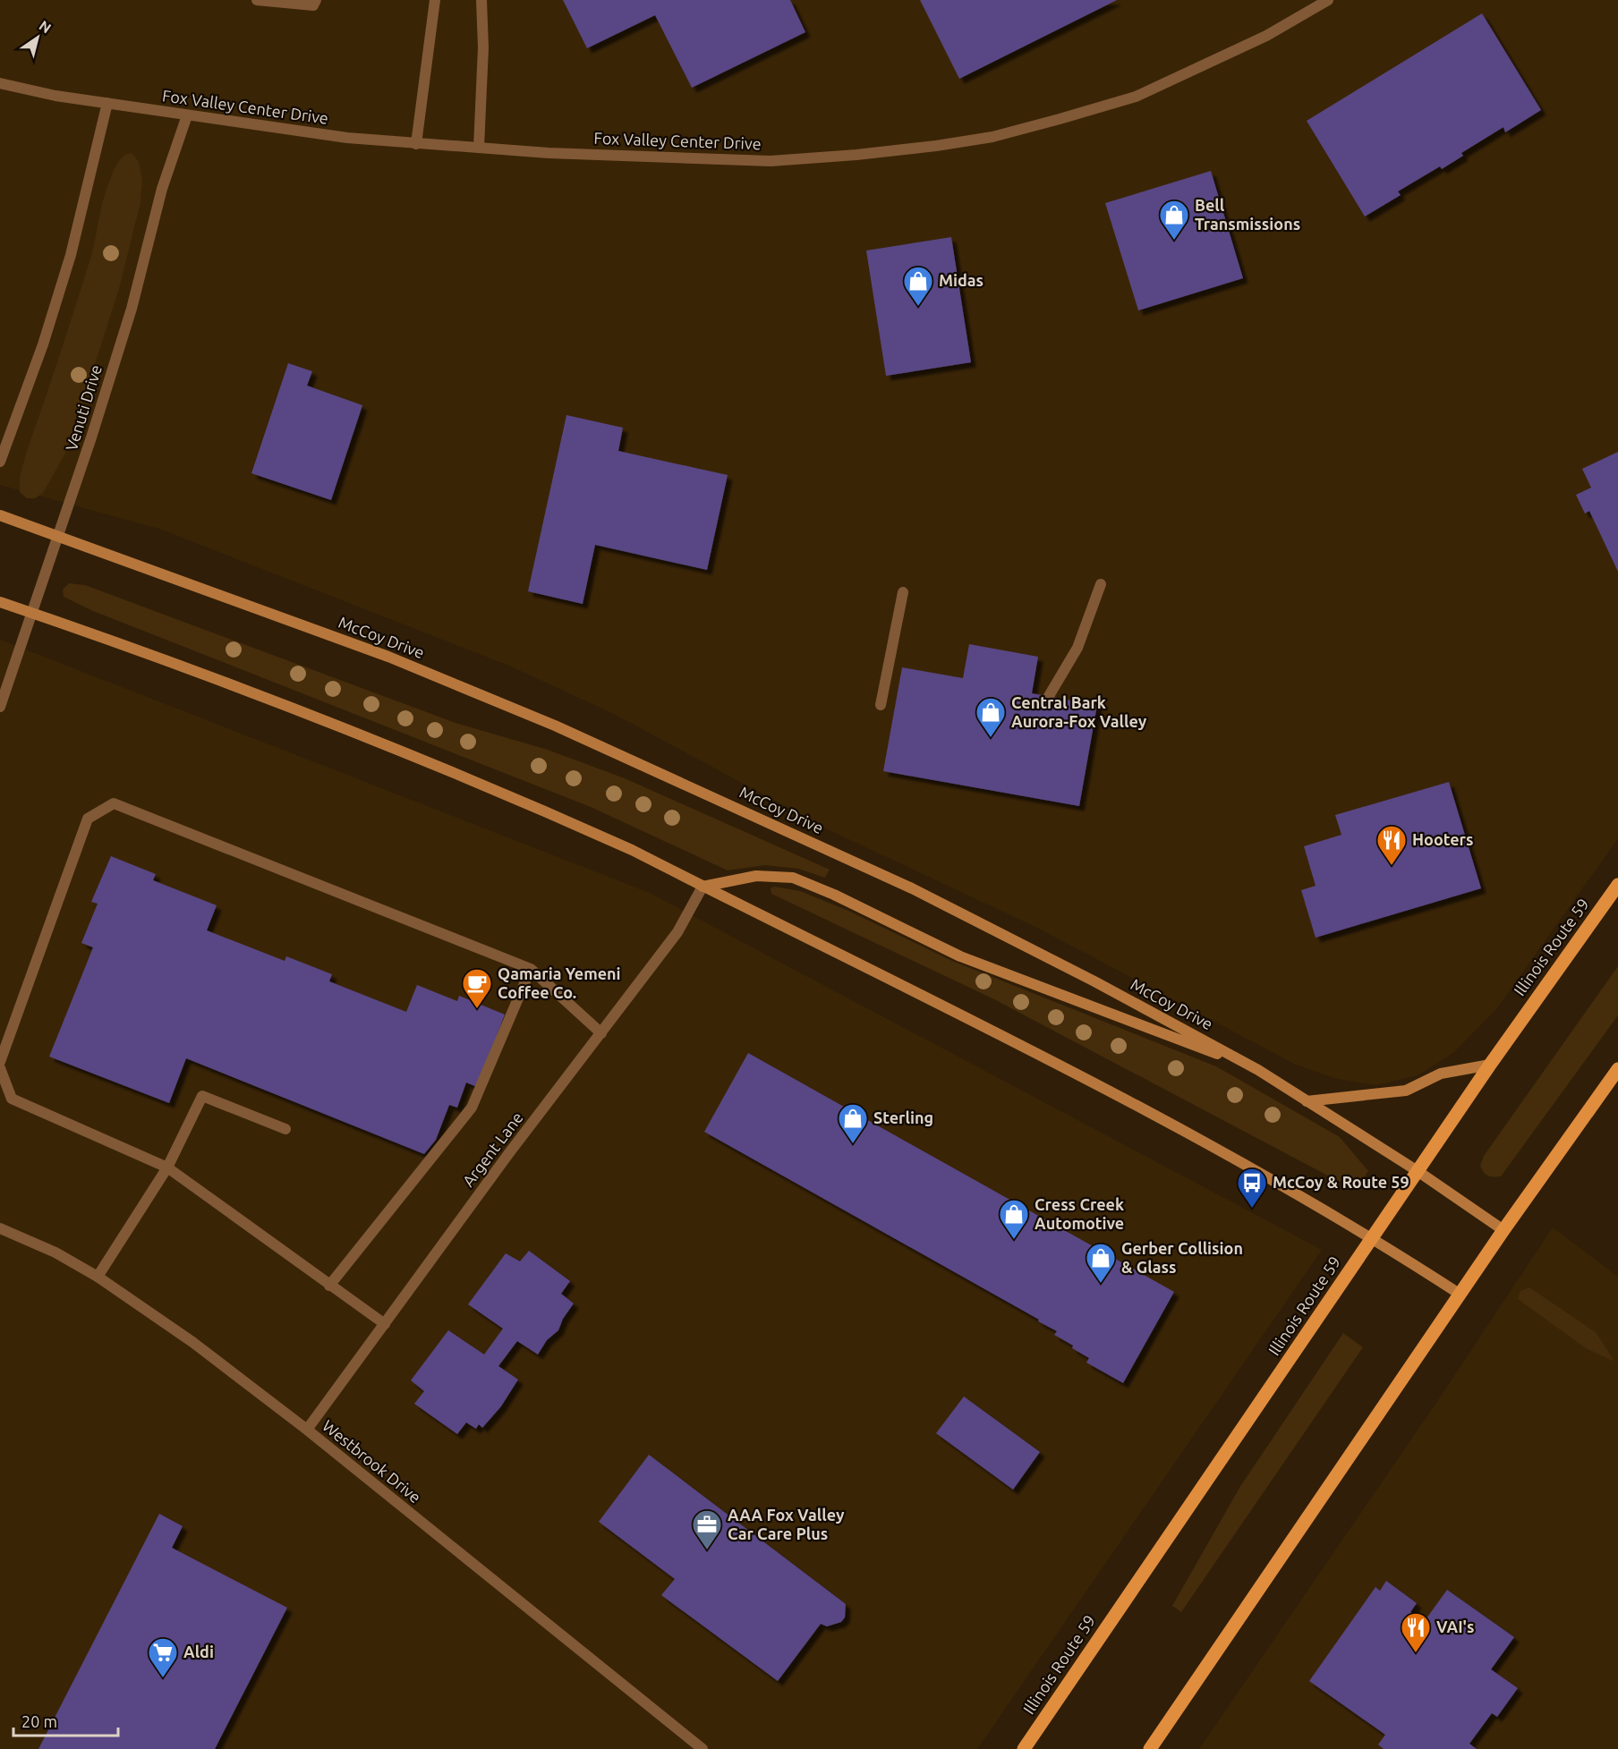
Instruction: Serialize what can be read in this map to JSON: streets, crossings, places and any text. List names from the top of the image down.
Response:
{
  "streets": {
    "main road": ["Illinois Route 59"],
    "street": [
      "Fox Valley Center Drive",
      "Venuti Drive",
      "McCoy Drive",
      "Argent Lane",
      "Westbrook Drive"
    ]
  },
  "crossings": [
    ["Fox Valley Center Drive", "Venuti Drive"],
    ["Venuti Drive", "McCoy Drive"],
    ["McCoy Drive", "Illinois Route 59"],
    ["Argent Lane", "Westbrook Drive"]
  ],
  "places": {
    "shop": [
      "Bell Transmissions",
      "Midas",
      "Central Bark Aurora-Fox Valley",
      "Sterling",
      "Cress Creek Automotive",
      "Gerber Collision & Glass"
    ],
    "restaurant": ["Hooters", "VAI's"],
    "cafe": ["Qamaria Yemeni Coffee Co."],
    "bus stop": ["McCoy & Route 59"],
    "office": ["AAA Fox Valley Car Care Plus"],
    "supermarket": ["Aldi"]
  },
  "scale_bar": "20 m",
  "north": "top right"
}
